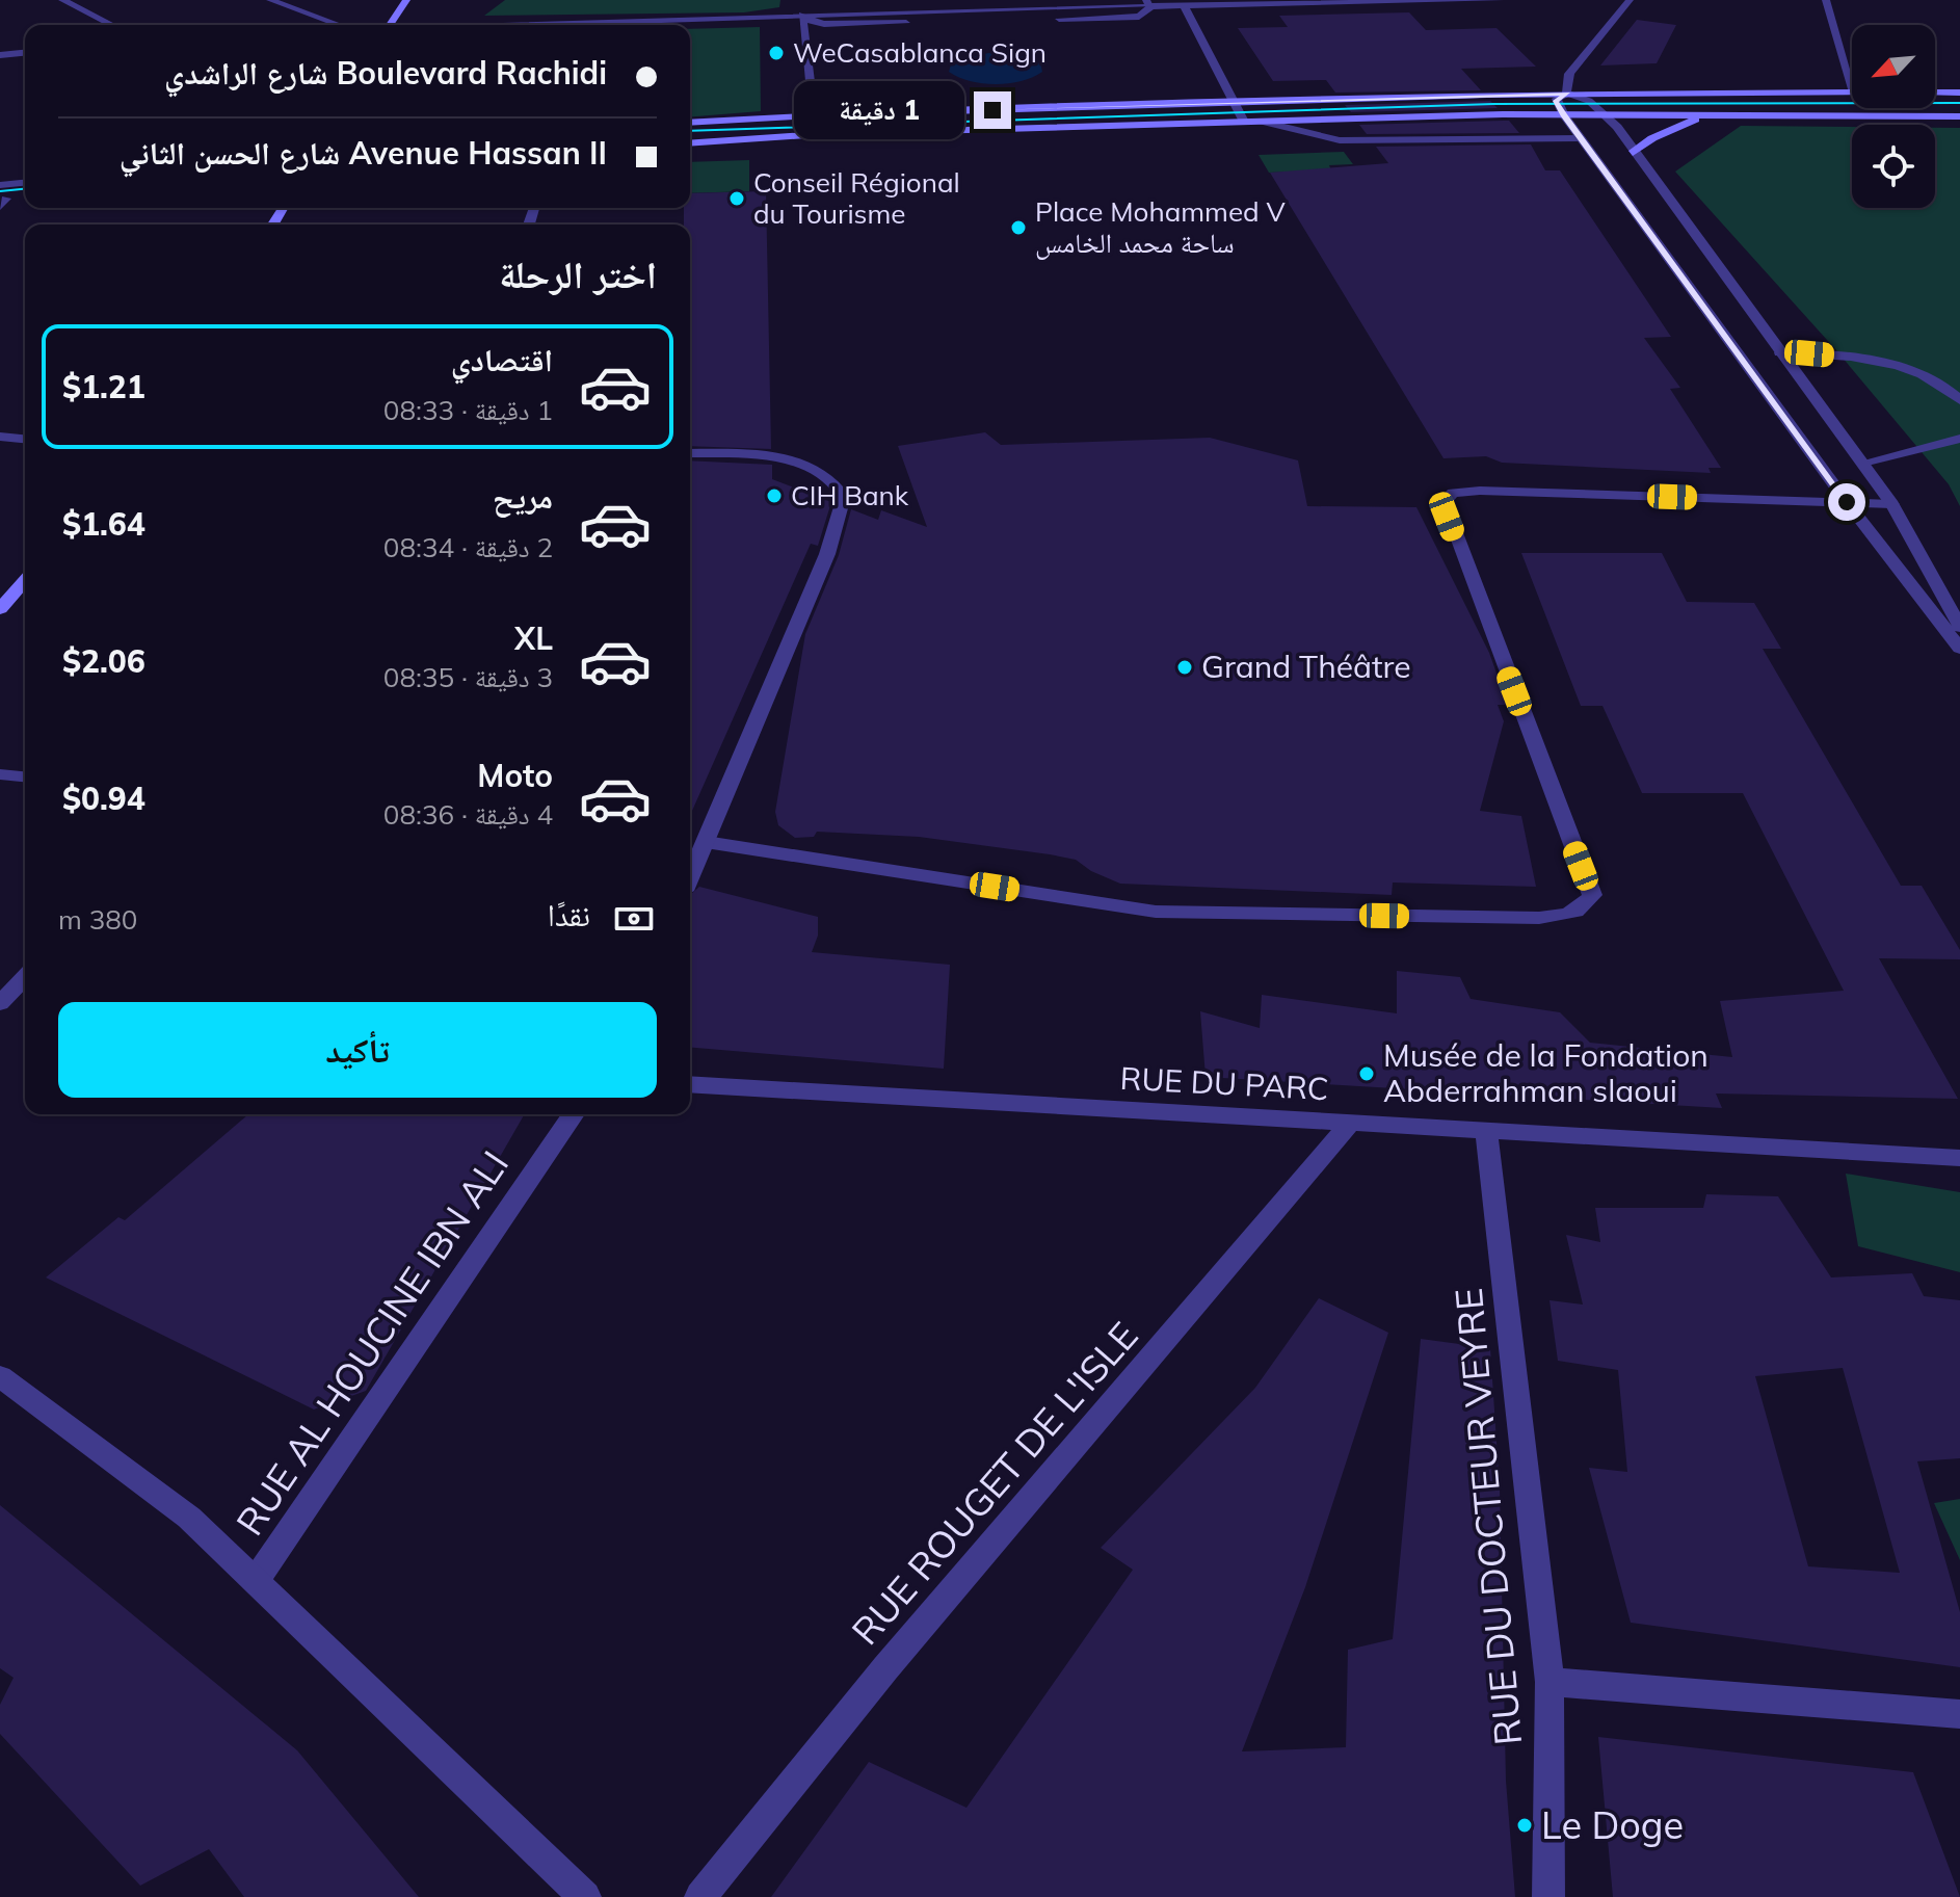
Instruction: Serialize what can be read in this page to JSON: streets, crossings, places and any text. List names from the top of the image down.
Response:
{
  "streets": {
    "street": [
      "RUE DU PARC",
      "RUE AL HOUCINE IBN ALI",
      "RUE ROUGET DE L'ISLE",
      "RUE DU DOCTEUR VEYRE"
    ]
  },
  "crossings": [
    ["RUE DU PARC", "RUE ROUGET DE L'ISLE"],
    ["RUE DU PARC", "RUE DU DOCTEUR VEYRE"]
  ],
  "places": [
    "WeCasablanca Sign",
    "Conseil Régional du Tourisme",
    "Place Mohammed V ساحة محمد الخامس",
    "CIH Bank",
    "Grand Théâtre",
    "Musée de la Fondation Abderrahman slaoui",
    "Le Doge"
  ],
  "north": "bottom left",
  "page": {
    "banner": ["Boulevard Rachidi شارع الراشدي", "Avenue Hassan II شارع الحسن الثاني"],
    "bubble": "1 دقيقة",
    "heading": "اختر الرحلة",
    "list": [
      {
        "name": "اقتصادي",
        "note": "1 دقيقة · 08:33",
        "value": "$1.21"
      },
      {
        "name": "مريح",
        "note": "2 دقيقة · 08:34",
        "value": "$1.64"
      },
      {
        "name": "XL",
        "note": "3 دقيقة · 08:35",
        "value": "$2.06"
      },
      {
        "name": "Moto",
        "note": "4 دقيقة · 08:36",
        "value": "$0.94"
      }
    ],
    "pay": ["نقدًا", "380 m"],
    "buttons": "تأكيد"
  }
}
